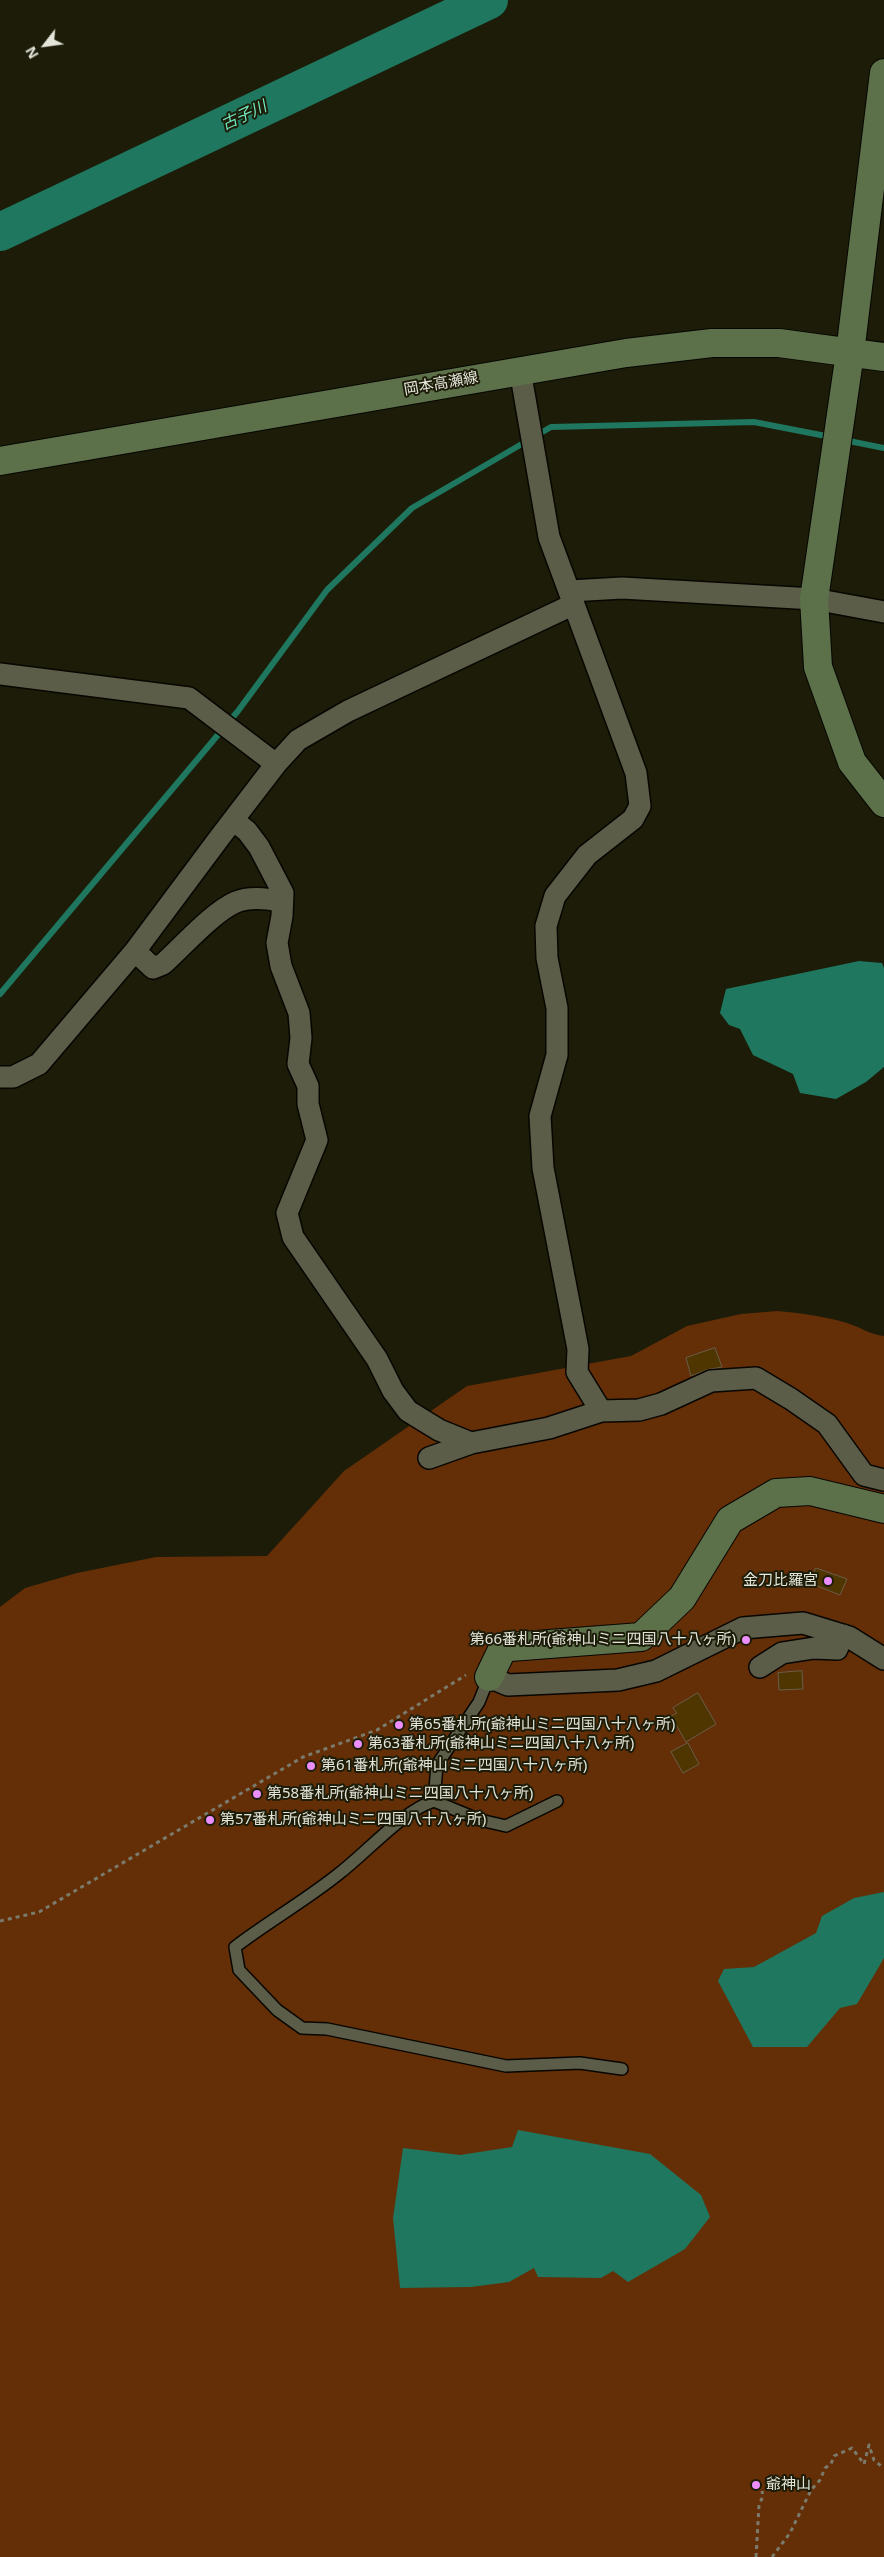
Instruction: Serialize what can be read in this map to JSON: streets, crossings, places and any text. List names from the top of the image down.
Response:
{
  "streets": {
    "street": ["岡本高瀬線"]
  },
  "water": ["古子川"],
  "places": [
    "金刀比羅宮",
    "第66番札所(爺神山ミニ四国八十八ヶ所)",
    "第65番札所(爺神山ミニ四国八十八ヶ所)",
    "第63番札所(爺神山ミニ四国八十八ヶ所)",
    "第61番札所(爺神山ミニ四国八十八ヶ所)",
    "第58番札所(爺神山ミニ四国八十八ヶ所)",
    "第57番札所(爺神山ミニ四国八十八ヶ所)",
    "爺神山"
  ],
  "north": "bottom left"
}
